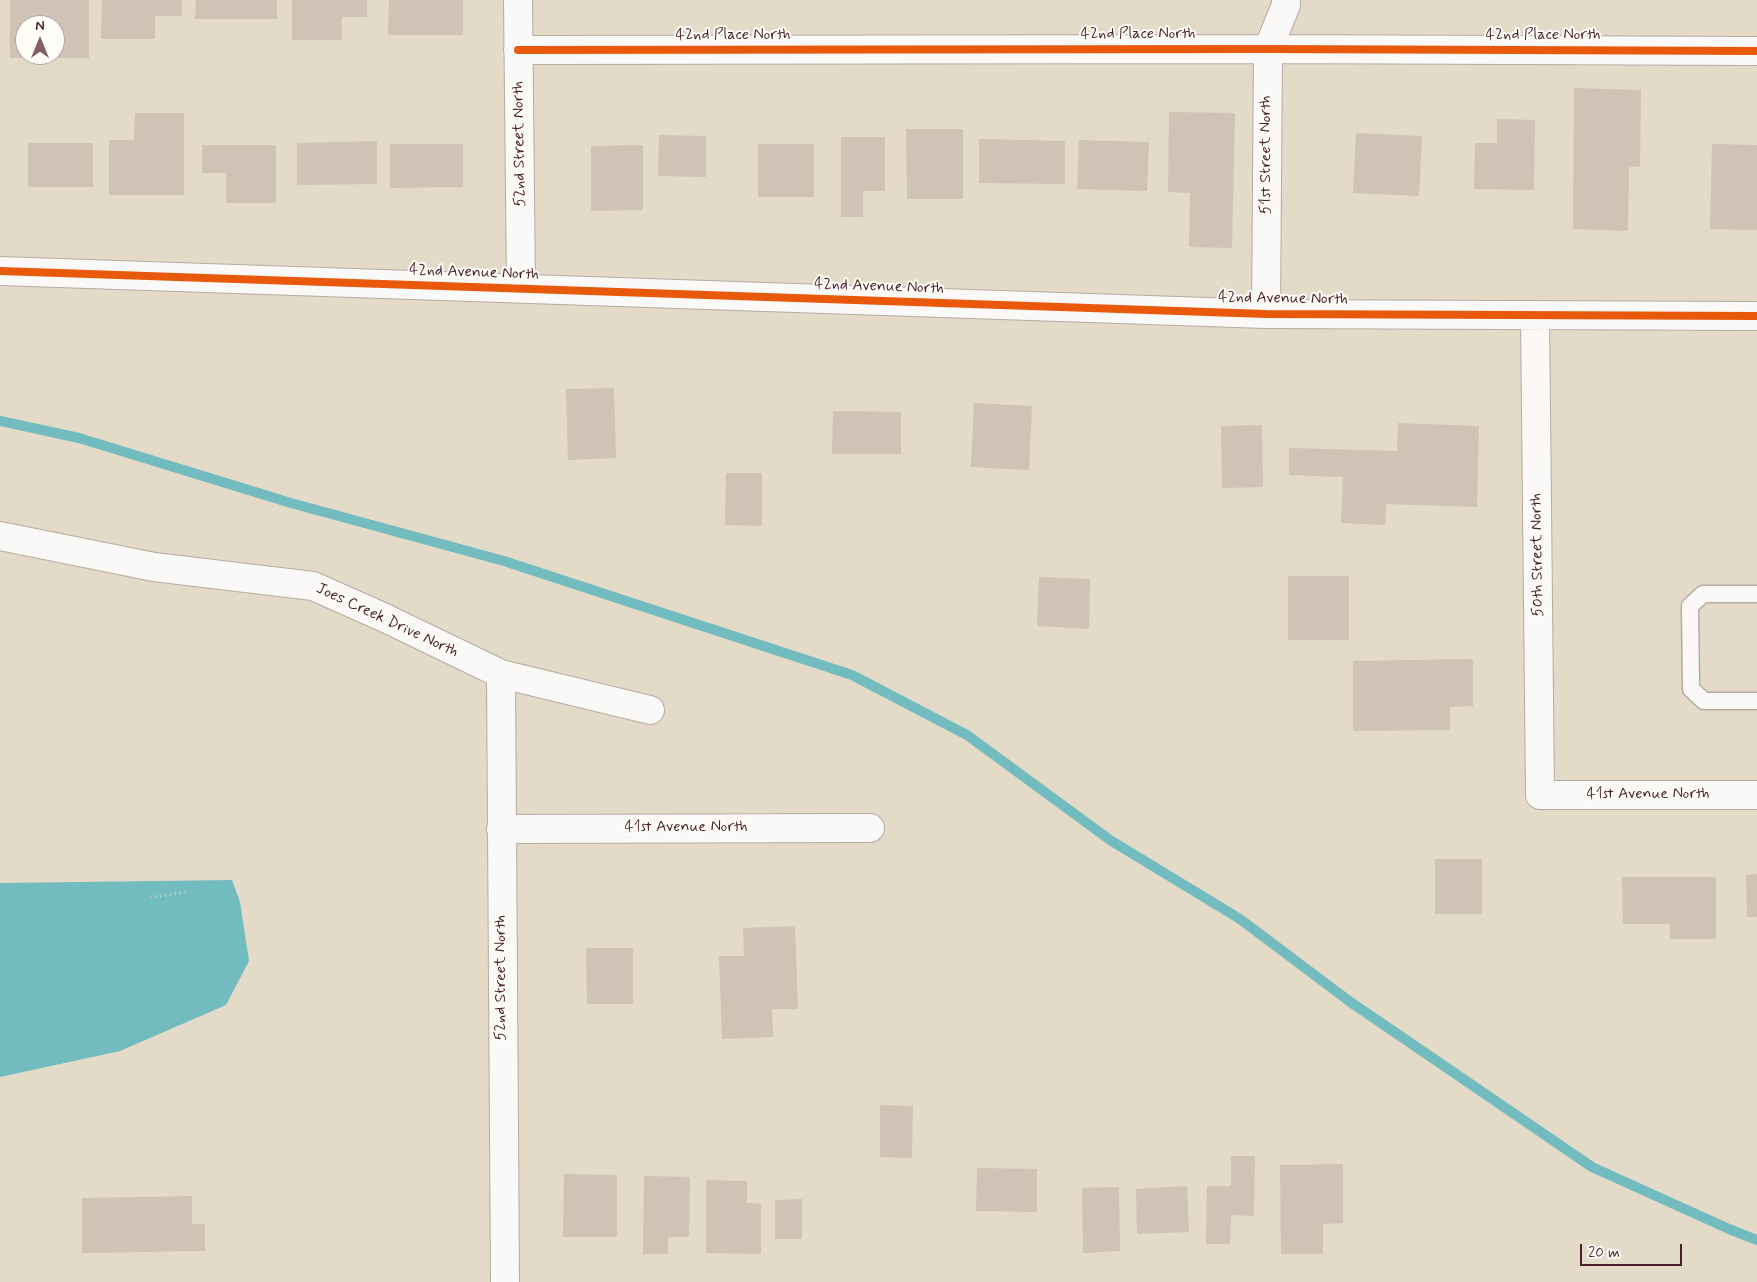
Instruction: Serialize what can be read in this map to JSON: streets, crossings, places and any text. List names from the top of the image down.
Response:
{
  "streets": {
    "street": [
      "42nd Place North",
      "52nd Street North",
      "51st Street North",
      "42nd Avenue North",
      "50th Street North",
      "Joes Creek Drive North",
      "41st Avenue North"
    ]
  },
  "crossings": [
    ["42nd Place North", "52nd Street North"],
    ["42nd Place North", "51st Street North"],
    ["52nd Street North", "42nd Avenue North"],
    ["52nd Street North", "Joes Creek Drive North"],
    ["52nd Street North", "41st Avenue North"],
    ["51st Street North", "42nd Avenue North"],
    ["42nd Avenue North", "50th Street North"],
    ["50th Street North", "41st Avenue North"]
  ],
  "scale_bar": "20 m",
  "north": "top"
}
